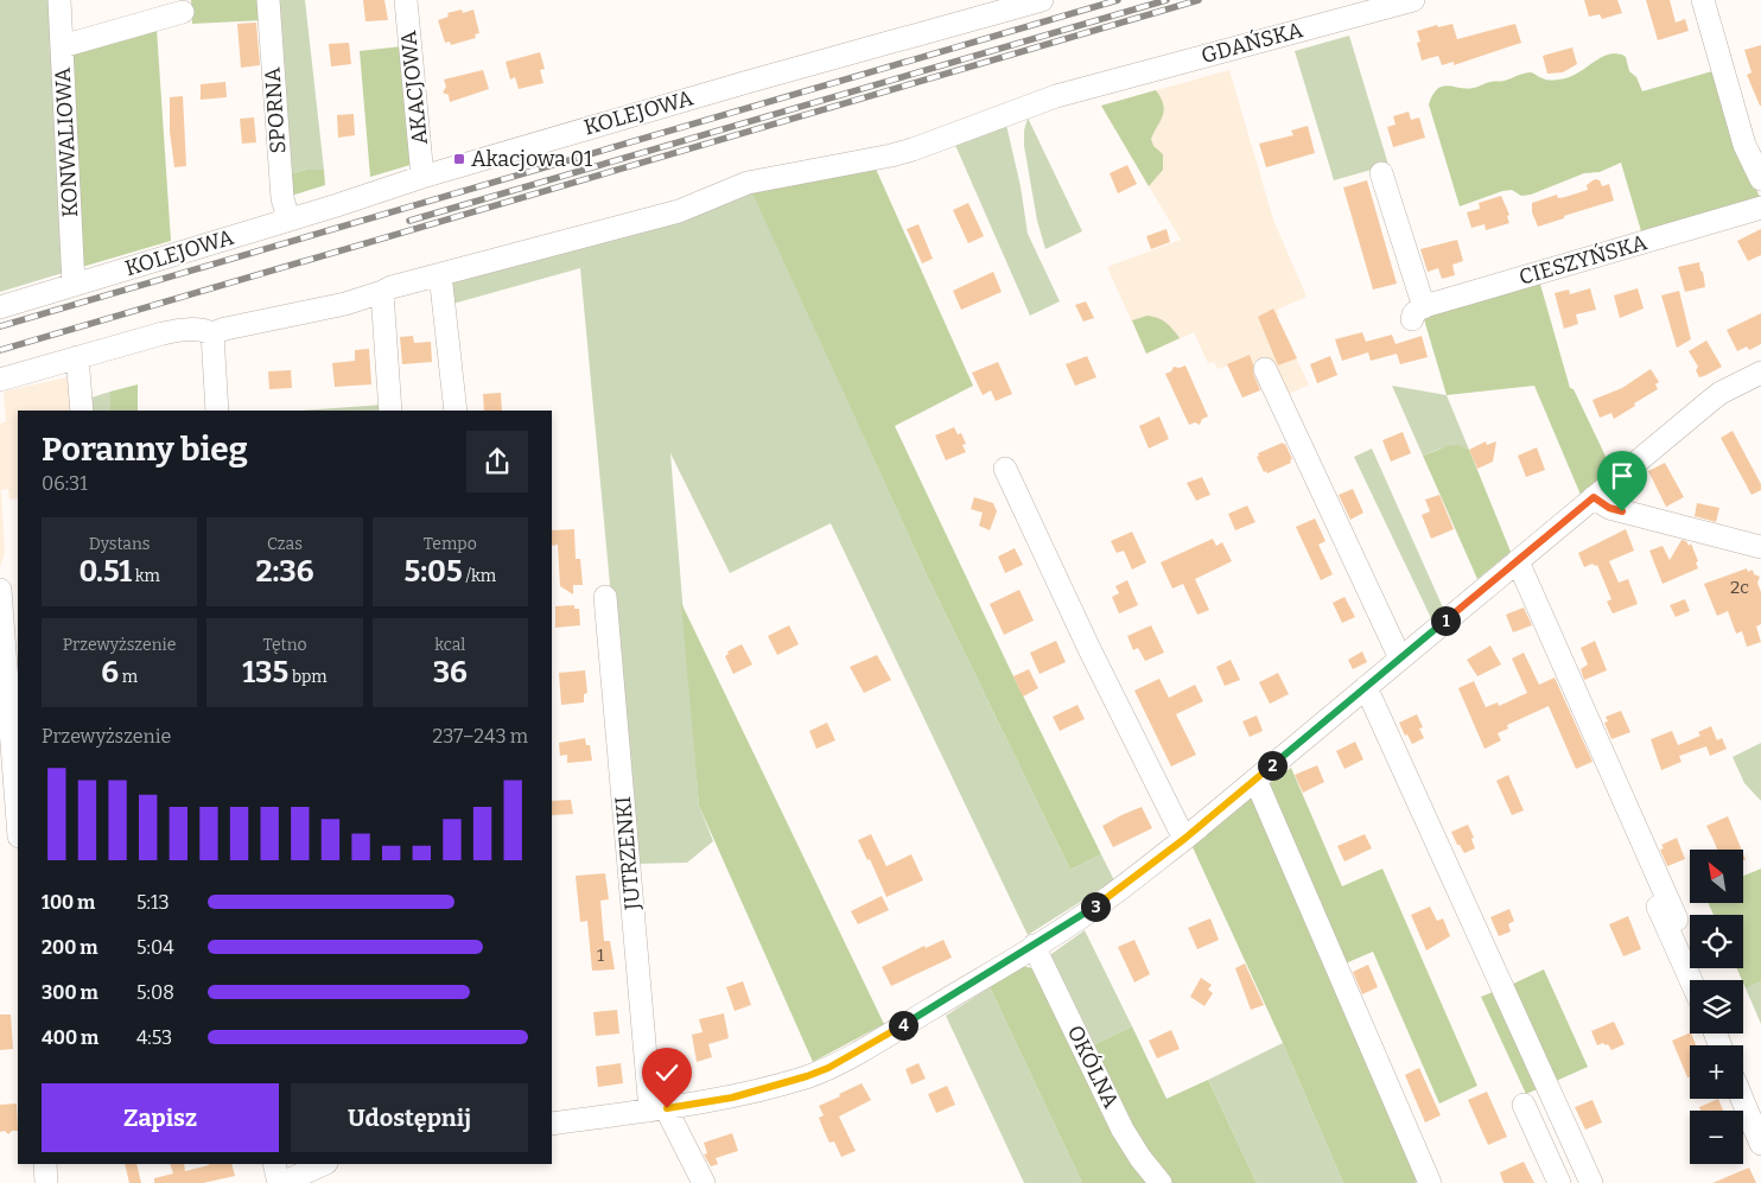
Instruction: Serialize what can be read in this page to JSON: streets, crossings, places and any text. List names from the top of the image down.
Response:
{
  "streets": {
    "street": [
      "GDAŃSKA",
      "AKACJOWA",
      "SPORNA",
      "KOLEJOWA",
      "KONWALIOWA",
      "CIESZYŃSKA",
      "JUTRZENKI",
      "OKÓLNA"
    ]
  },
  "crossings": [
    ["AKACJOWA", "KOLEJOWA"],
    ["SPORNA", "KOLEJOWA"],
    ["KOLEJOWA", "KONWALIOWA"]
  ],
  "places": {
    "transit": ["Akacjowa 01"]
  },
  "house_numbers": ["2c", "1"],
  "north": "top left",
  "page": {
    "heading": ["Poranny bieg", "06:31"],
    "stats": [
      ["Dystans", "0.51 km"],
      ["Czas", "2:36"],
      ["Tempo", "5:05 /km"],
      ["Przewyższenie", "6 m"],
      ["Tętno", "135 bpm"],
      ["kcal", "36"]
    ],
    "pins": [
      "1",
      "2",
      "3",
      "4"
    ],
    "chart": ["Przewyższenie", "237–243 m"],
    "map_buttons": ["+", "−"],
    "list": [
      {
        "name": "100 m",
        "note": "5:13"
      },
      {
        "name": "200 m",
        "note": "5:04"
      },
      {
        "name": "300 m",
        "note": "5:08"
      },
      {
        "name": "400 m",
        "note": "4:53"
      }
    ],
    "buttons": ["Zapisz", "Udostępnij"]
  }
}
